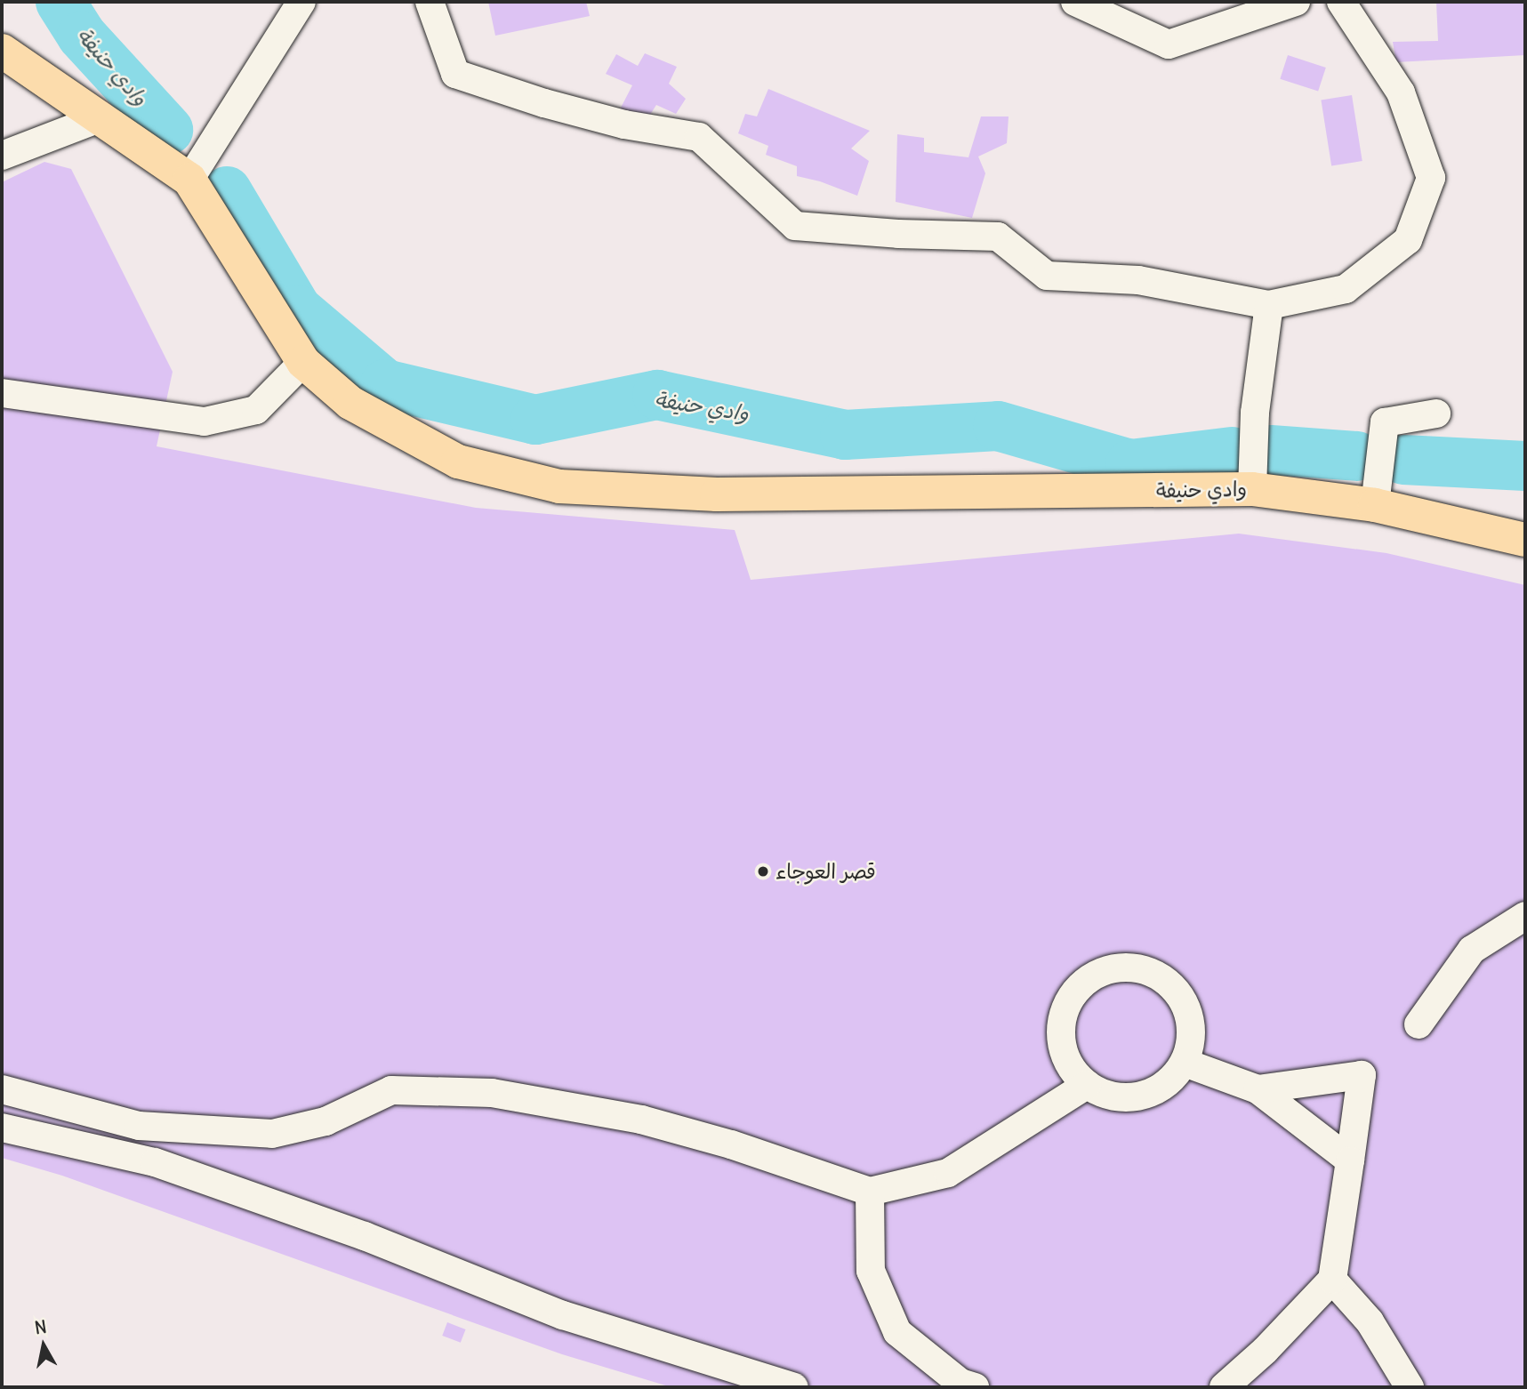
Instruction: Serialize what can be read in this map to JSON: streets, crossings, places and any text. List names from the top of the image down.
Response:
{
  "streets": {
    "main road": ["وادي حنيفة"]
  },
  "water": ["وادي حنيفة"],
  "places": ["قصر العوجاء"],
  "north": "top"
}
